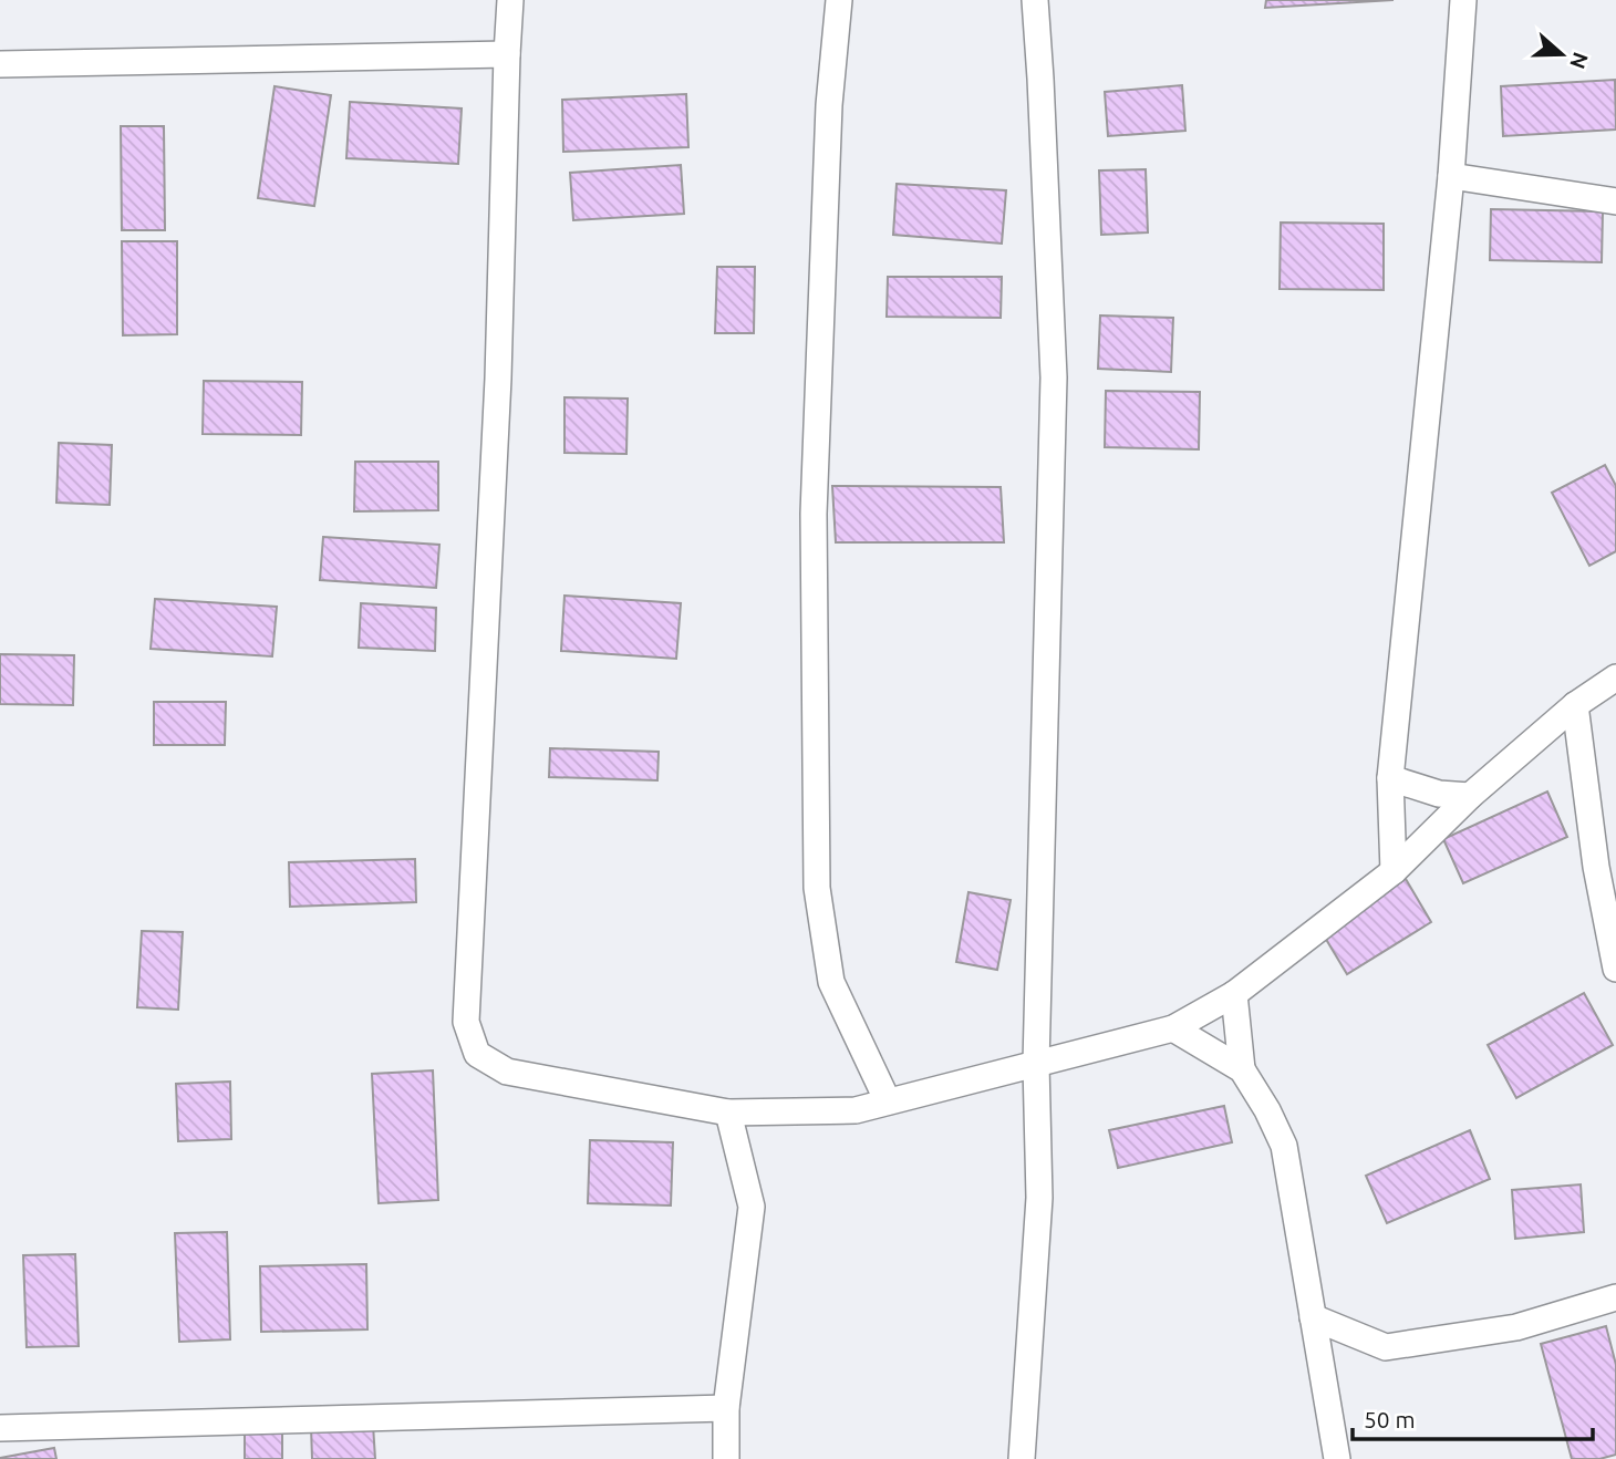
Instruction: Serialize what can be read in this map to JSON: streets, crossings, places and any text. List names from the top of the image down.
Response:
{
  "scale_bar": "50 m",
  "north": "right"
}
